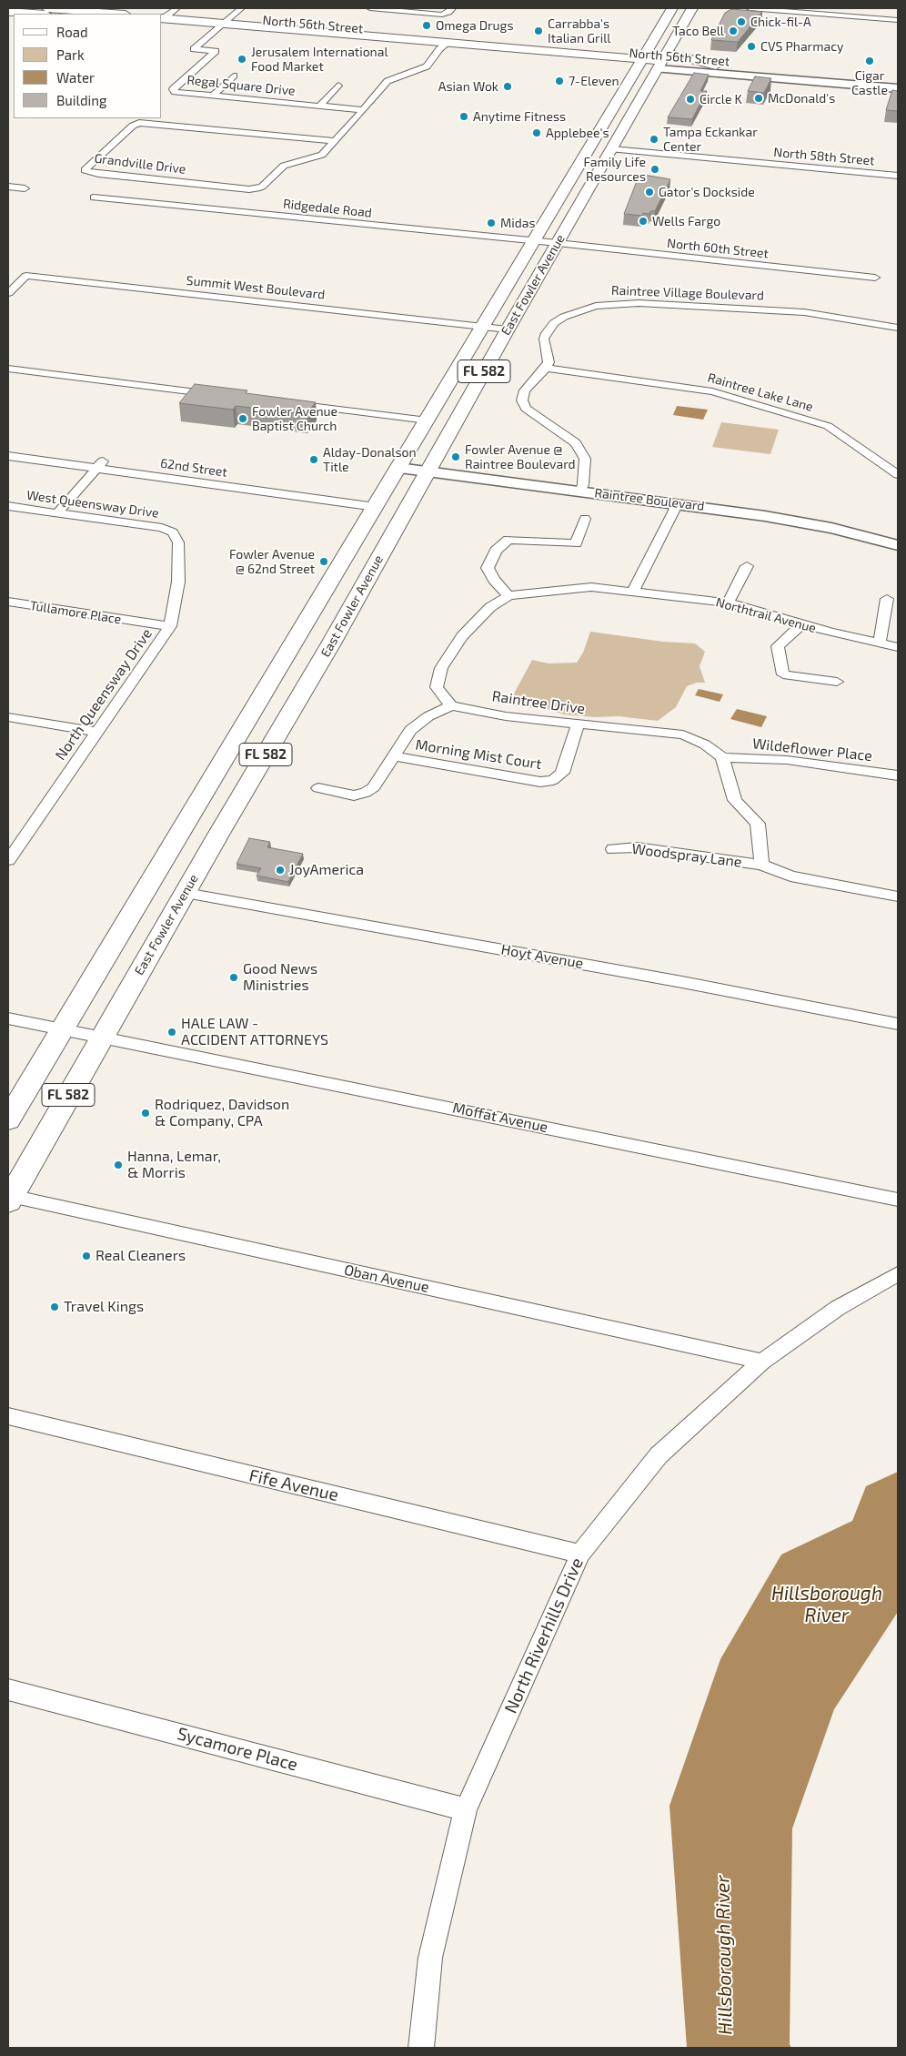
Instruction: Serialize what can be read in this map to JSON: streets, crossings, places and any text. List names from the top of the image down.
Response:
{
  "streets": {
    "main road": [
      "North 56th Street",
      "East Fowler Avenue",
      "FL 582",
      "Raintree Boulevard"
    ],
    "street": [
      "Regal Square Drive",
      "North 58th Street",
      "Grandville Drive",
      "Ridgedale Road",
      "North 60th Street",
      "Summit West Boulevard",
      "Raintree Village Boulevard",
      "Raintree Lake Lane",
      "62nd Street",
      "West Queensway Drive",
      "Tullamore Place",
      "Northtrail Avenue",
      "North Queensway Drive",
      "Raintree Drive",
      "Wildeflower Place",
      "Morning Mist Court",
      "Woodspray Lane",
      "Hoyt Avenue",
      "Moffat Avenue",
      "Oban Avenue",
      "Fife Avenue",
      "North Riverhills Drive",
      "Sycamore Place"
    ]
  },
  "crossings": [
    ["North 56th Street", "Regal Square Drive"],
    ["North 56th Street", "Grandville Drive"],
    ["North 56th Street", "East Fowler Avenue"],
    ["Regal Square Drive", "Grandville Drive"],
    ["North 58th Street", "East Fowler Avenue"],
    ["Ridgedale Road", "North 60th Street"],
    ["Ridgedale Road", "East Fowler Avenue"],
    ["North 60th Street", "East Fowler Avenue"],
    ["East Fowler Avenue", "Summit West Boulevard"],
    ["East Fowler Avenue", "62nd Street"],
    ["East Fowler Avenue", "Raintree Boulevard"],
    ["East Fowler Avenue", "Hoyt Avenue"],
    ["East Fowler Avenue", "Moffat Avenue"],
    ["East Fowler Avenue", "Oban Avenue"],
    ["Raintree Village Boulevard", "Raintree Lake Lane"],
    ["West Queensway Drive", "North Queensway Drive"],
    ["Tullamore Place", "North Queensway Drive"],
    ["Raintree Drive", "Wildeflower Place"],
    ["Raintree Drive", "Morning Mist Court"],
    ["Oban Avenue", "North Riverhills Drive"],
    ["Fife Avenue", "North Riverhills Drive"],
    ["North Riverhills Drive", "Sycamore Place"]
  ],
  "water": ["Hillsborough River"],
  "places": [
    "Chick-fil-A",
    "Omega Drugs",
    "Carrabba's Italian Grill",
    "Taco Bell",
    "CVS Pharmacy",
    "Jerusalem International Food Market",
    "Cigar Castle",
    "7-Eleven",
    "Asian Wok",
    "McDonald's",
    "Circle K",
    "Anytime Fitness",
    "Applebee's",
    "Tampa Eckankar Center",
    "Family Life Resources",
    "Gator's Dockside",
    "Wells Fargo",
    "Midas",
    "Fowler Avenue Baptist Church",
    "Fowler Avenue @ Raintree Boulevard",
    "Alday-Donalson Title",
    "Fowler Avenue @ 62nd Street",
    "JoyAmerica",
    "Good News Ministries",
    "HALE LAW - ACCIDENT ATTORNEYS",
    "Rodriquez, Davidson & Company, CPA",
    "Hanna, Lemar, & Morris",
    "Real Cleaners",
    "Travel Kings"
  ],
  "legend": [
    "Road",
    "Park",
    "Water",
    "Building"
  ]
}
